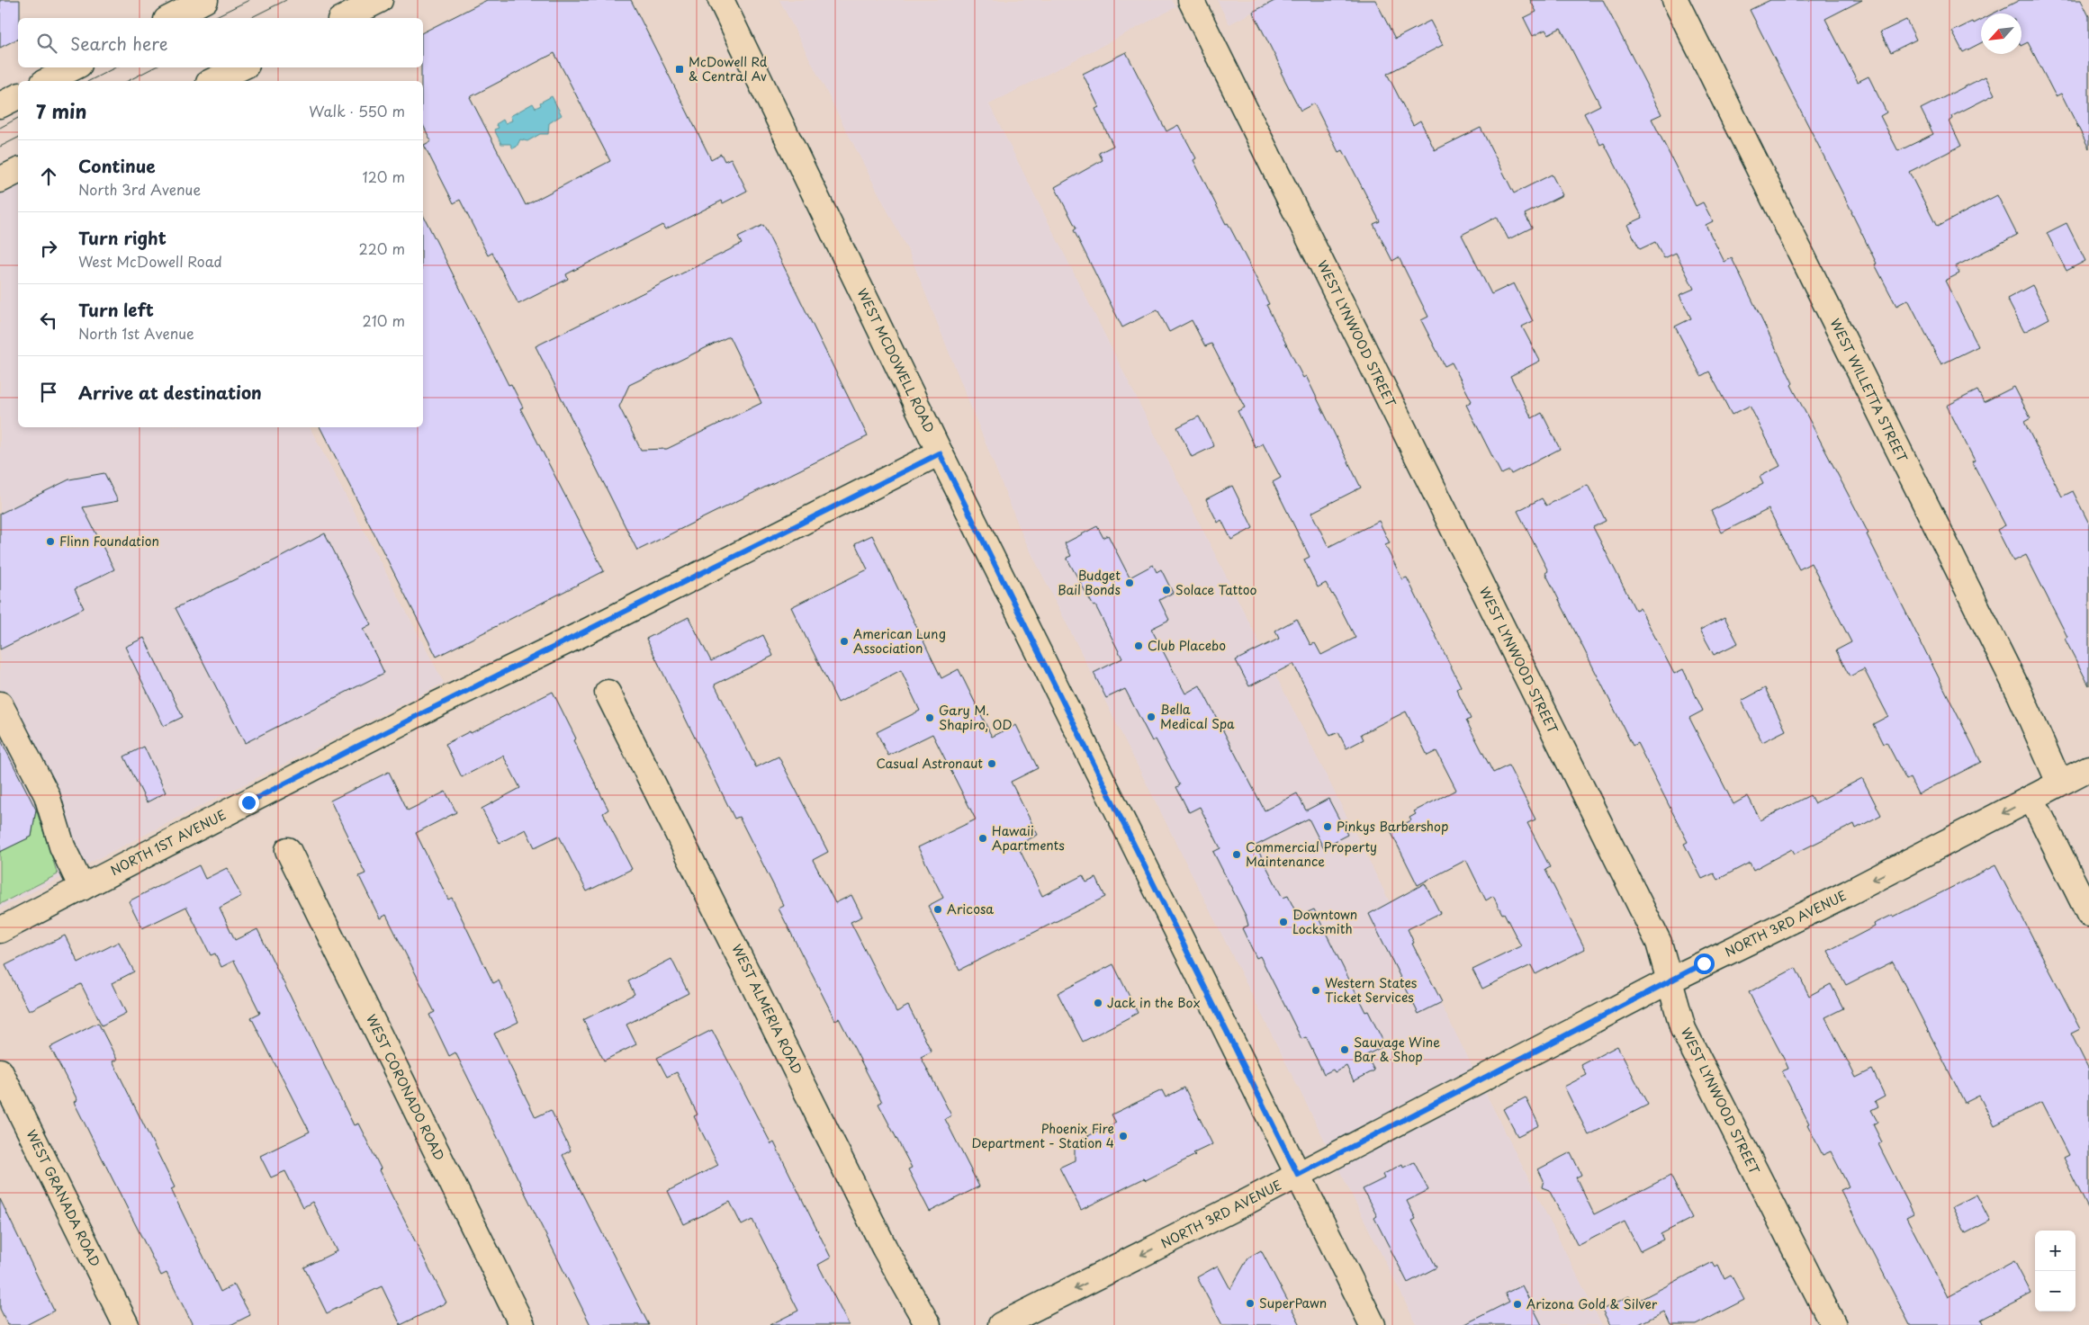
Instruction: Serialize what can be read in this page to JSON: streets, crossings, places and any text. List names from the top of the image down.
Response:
{
  "streets": {
    "street": [
      "WEST LYNWOOD STREET",
      "WEST MCDOWELL ROAD",
      "WEST WILLETTA STREET",
      "NORTH 1ST AVENUE",
      "NORTH 3RD AVENUE",
      "WEST ALMERIA ROAD",
      "WEST CORONADO ROAD",
      "WEST GRANADA ROAD"
    ]
  },
  "crossings": [
    ["WEST LYNWOOD STREET", "NORTH 3RD AVENUE"],
    ["WEST MCDOWELL ROAD", "NORTH 1ST AVENUE"],
    ["WEST MCDOWELL ROAD", "NORTH 3RD AVENUE"],
    ["WEST WILLETTA STREET", "NORTH 3RD AVENUE"]
  ],
  "one_way": ["NORTH 3RD AVENUE"],
  "places": {
    "transit": ["McDowell Rd & Central Av"],
    "other": [
      "Flinn Foundation",
      "Budget Bail Bonds",
      "Solace Tattoo",
      "American Lung Association",
      "Club Placebo",
      "Bella Medical Spa",
      "Gary M. Shapiro, OD",
      "Casual Astronaut",
      "Pinkys Barbershop",
      "Hawaii Apartments",
      "Commercial Property Maintenance",
      "Aricosa",
      "Downtown Locksmith",
      "Western States Ticket Services",
      "Jack in the Box",
      "Sauvage Wine Bar & Shop",
      "Phoenix Fire Department - Station 4",
      "SuperPawn",
      "Arizona Gold & Silver"
    ]
  },
  "north": "bottom left",
  "page": {
    "search": "Search here",
    "heading": ["7 min", "Walk · 550 m"],
    "list": [
      ["Continue", "North 3rd Avenue", "120 m"],
      ["Turn right", "West McDowell Road", "220 m"],
      ["Turn left", "North 1st Avenue", "210 m"],
      "Arrive at destination"
    ],
    "map_buttons": ["+", "−"]
  }
}
